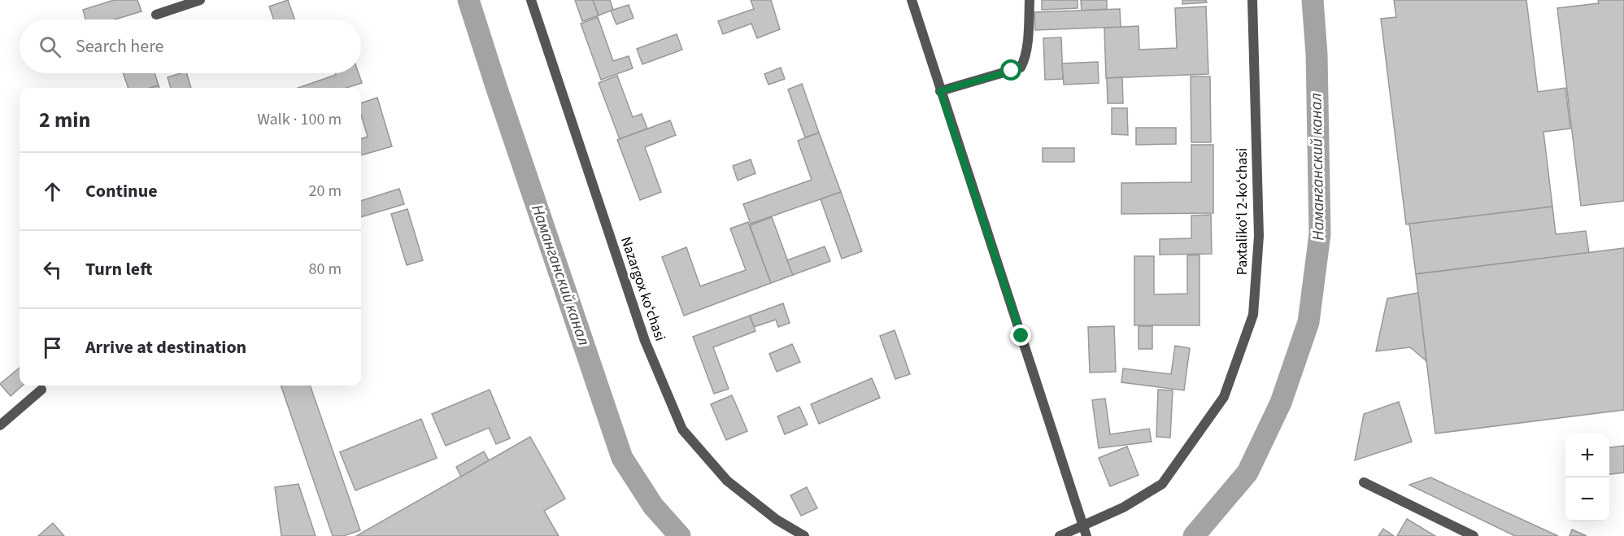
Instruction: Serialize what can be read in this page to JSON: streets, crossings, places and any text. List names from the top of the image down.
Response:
{
  "streets": {
    "street": ["Paxtalikoʻl 2-koʻchasi", "Nazargox koʻchasi"]
  },
  "water": ["Наманганский канал"],
  "page": {
    "search": "Search here",
    "heading": ["2 min", "Walk · 100 m"],
    "list": [
      ["Continue", "20 m"],
      ["Turn left", "80 m"],
      "Arrive at destination"
    ],
    "map_buttons": ["+", "−"]
  }
}
